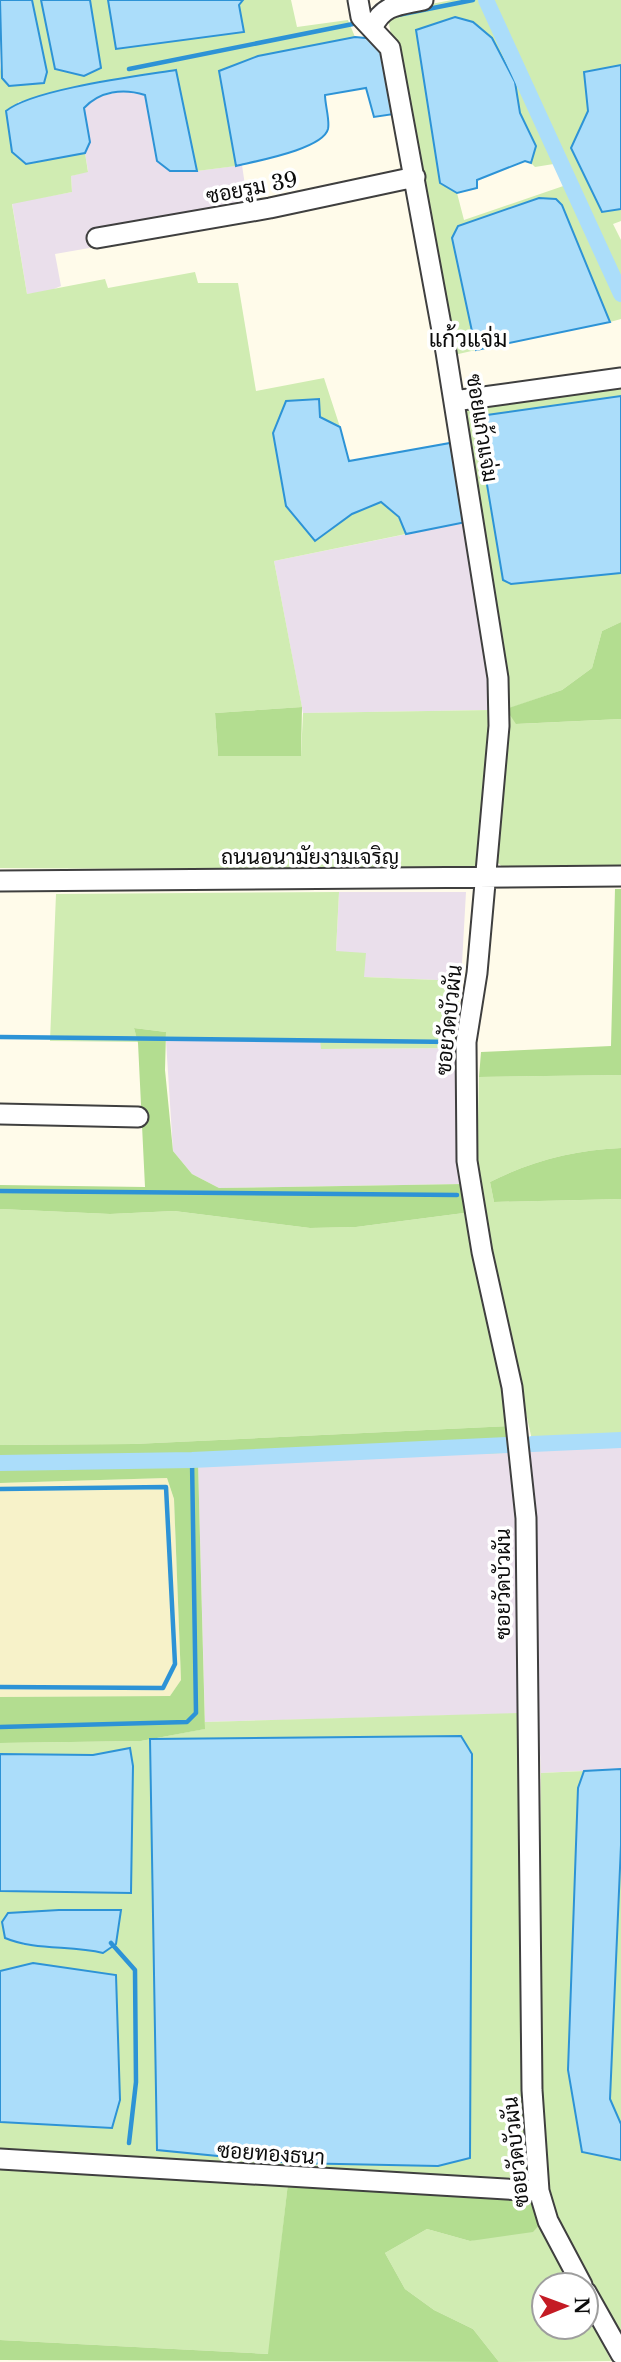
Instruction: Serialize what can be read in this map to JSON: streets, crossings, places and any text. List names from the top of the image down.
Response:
{
  "streets": {
    "street": [
      "ซอยรูม 39",
      "ซอยแก้วแจ่ม",
      "ถนนอนามัยงามเจริญ",
      "ซอยวัดบัวผัน",
      "ซอยทองธนา"
    ]
  },
  "crossings": [
    ["ซอยรูม 39", "ซอยแก้วแจ่ม"],
    ["ซอยแก้วแจ่ม", "ถนนอนามัยงามเจริญ"],
    ["ซอยแก้วแจ่ม", "ซอยวัดบัวผัน"],
    ["ถนนอนามัยงามเจริญ", "ซอยวัดบัวผัน"],
    ["ซอยวัดบัวผัน", "ซอยทองธนา"]
  ],
  "districts": ["แก้วแจ่ม"],
  "north": "right"
}
